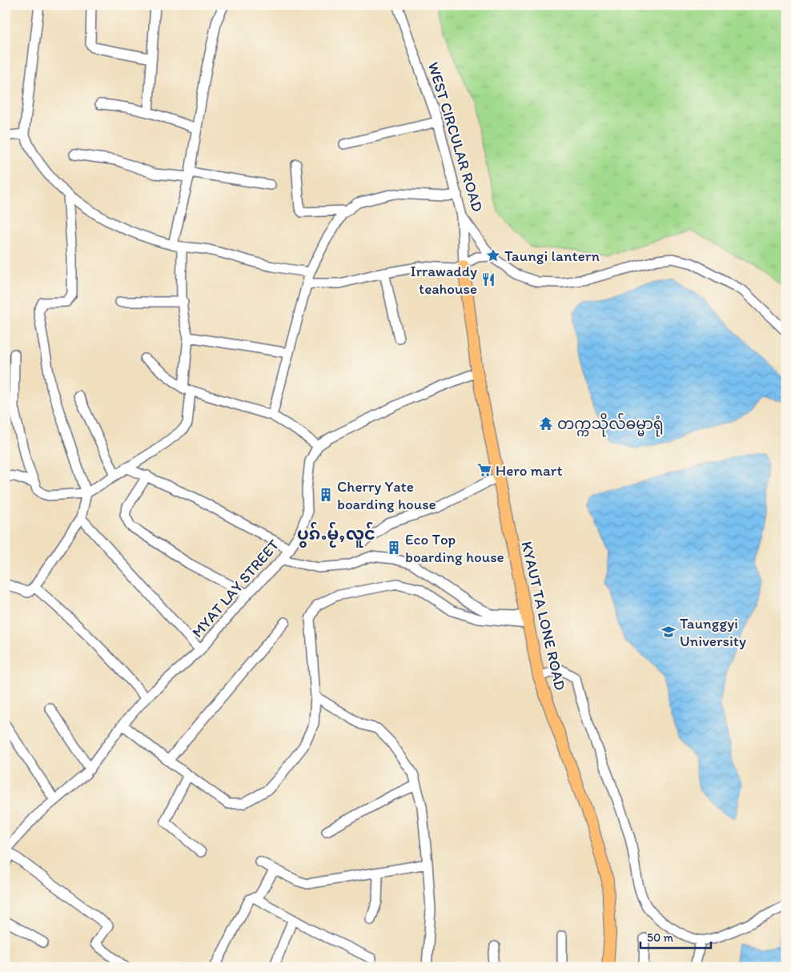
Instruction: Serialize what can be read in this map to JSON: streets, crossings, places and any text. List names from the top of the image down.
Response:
{
  "streets": {
    "main road": ["KYAUT TA LONE ROAD"],
    "street": ["WEST CIRCULAR ROAD", "MYAT LAY STREET"]
  },
  "districts": ["ပွၵ်ႉမႂ်ႇလူင်"],
  "places": {
    "place": ["Taungi lantern"],
    "restaurant": ["Irrawaddy teahouse"],
    "temple": ["တက္ကသိုလ်ဓမ္မာရုံ"],
    "supermarket": ["Hero mart"],
    "building": ["Cherry Yate boarding house", "Eco Top boarding house"],
    "school or university": ["Taunggyi University"]
  },
  "scale_bar": "50 m"
}
